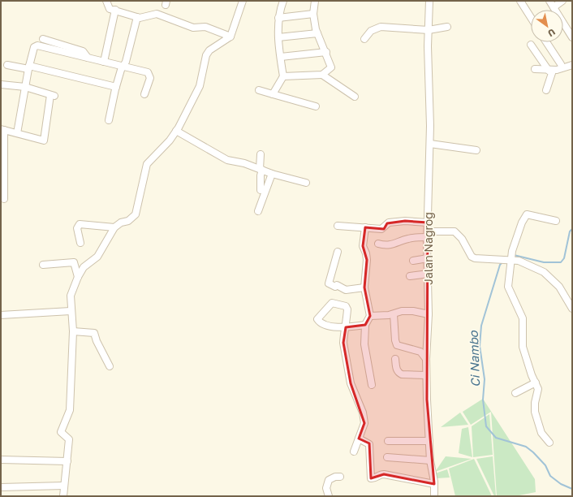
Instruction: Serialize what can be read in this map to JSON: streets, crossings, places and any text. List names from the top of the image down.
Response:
{
  "streets": {
    "street": ["Jalan Nagrog"]
  },
  "water": ["Ci Nambo"],
  "north": "bottom right"
}
